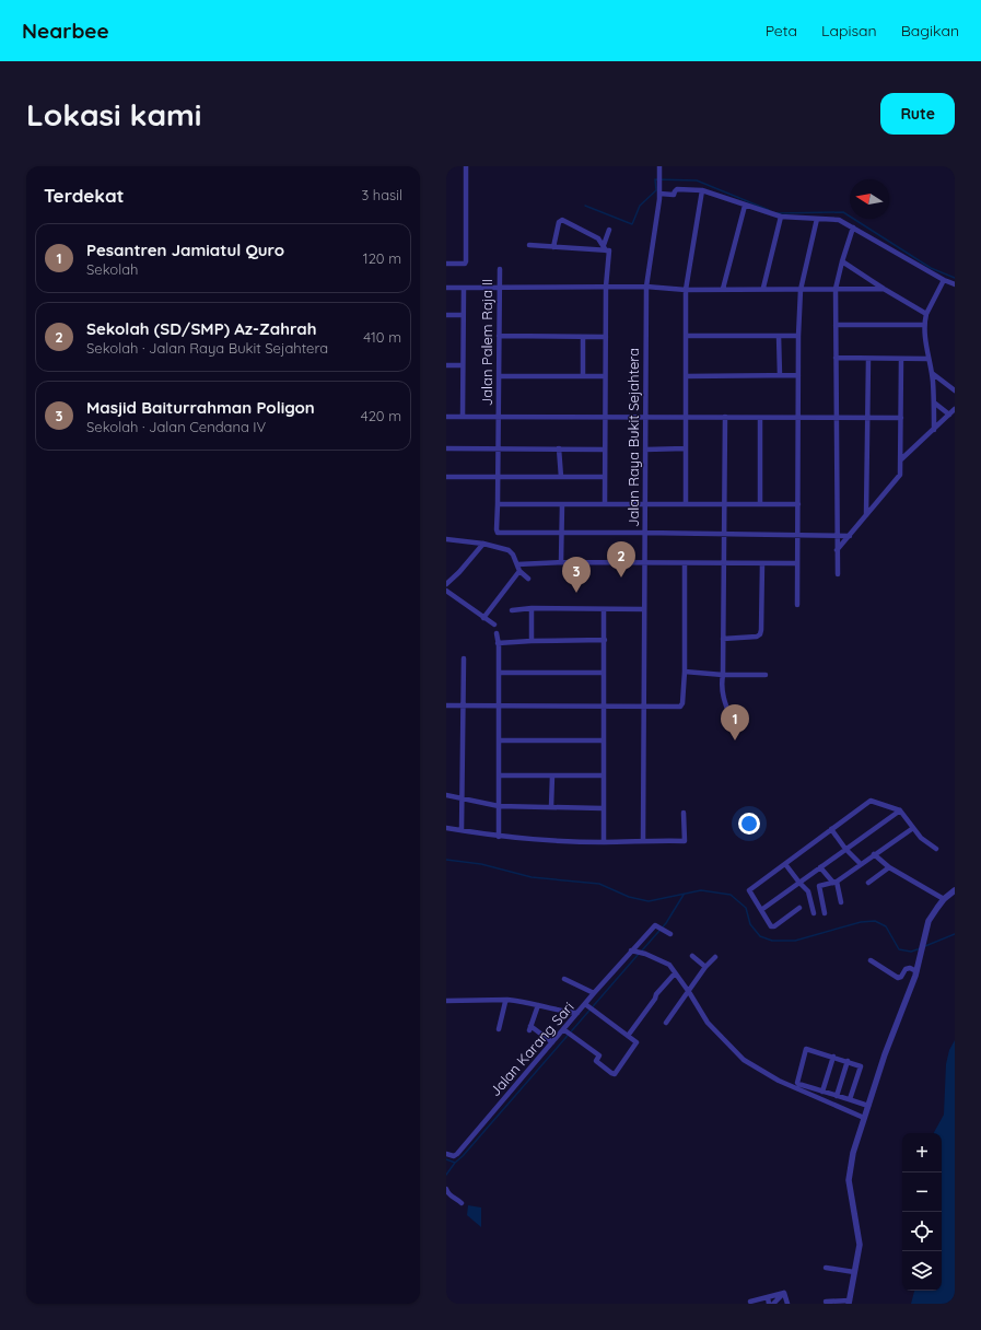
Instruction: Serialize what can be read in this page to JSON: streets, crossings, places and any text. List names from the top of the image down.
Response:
{
  "streets": {
    "street": ["Jalan Palem Raja II", "Jalan Raya Bukit Sejahtera", "Jalan Karang Sari"]
  },
  "north": "left",
  "page": {
    "header": "Nearbee",
    "nav": ["Peta", "Lapisan", "Bagikan"],
    "buttons": "Rute",
    "title": "Lokasi kami",
    "heading": ["Terdekat", "3 hasil"],
    "list": [
      {
        "mark": "1",
        "name": "Pesantren Jamiatul Quro",
        "note": "Sekolah",
        "value": "120 m"
      },
      {
        "mark": "2",
        "name": "Sekolah (SD/SMP) Az-Zahrah",
        "note": "Sekolah · Jalan Raya Bukit Sejahtera",
        "value": "410 m"
      },
      {
        "mark": "3",
        "name": "Masjid Baiturrahman Poligon",
        "note": "Sekolah · Jalan Cendana IV",
        "value": "420 m"
      }
    ],
    "pins": ["2", "3", "1"],
    "map_buttons": ["+", "−"]
  }
}
